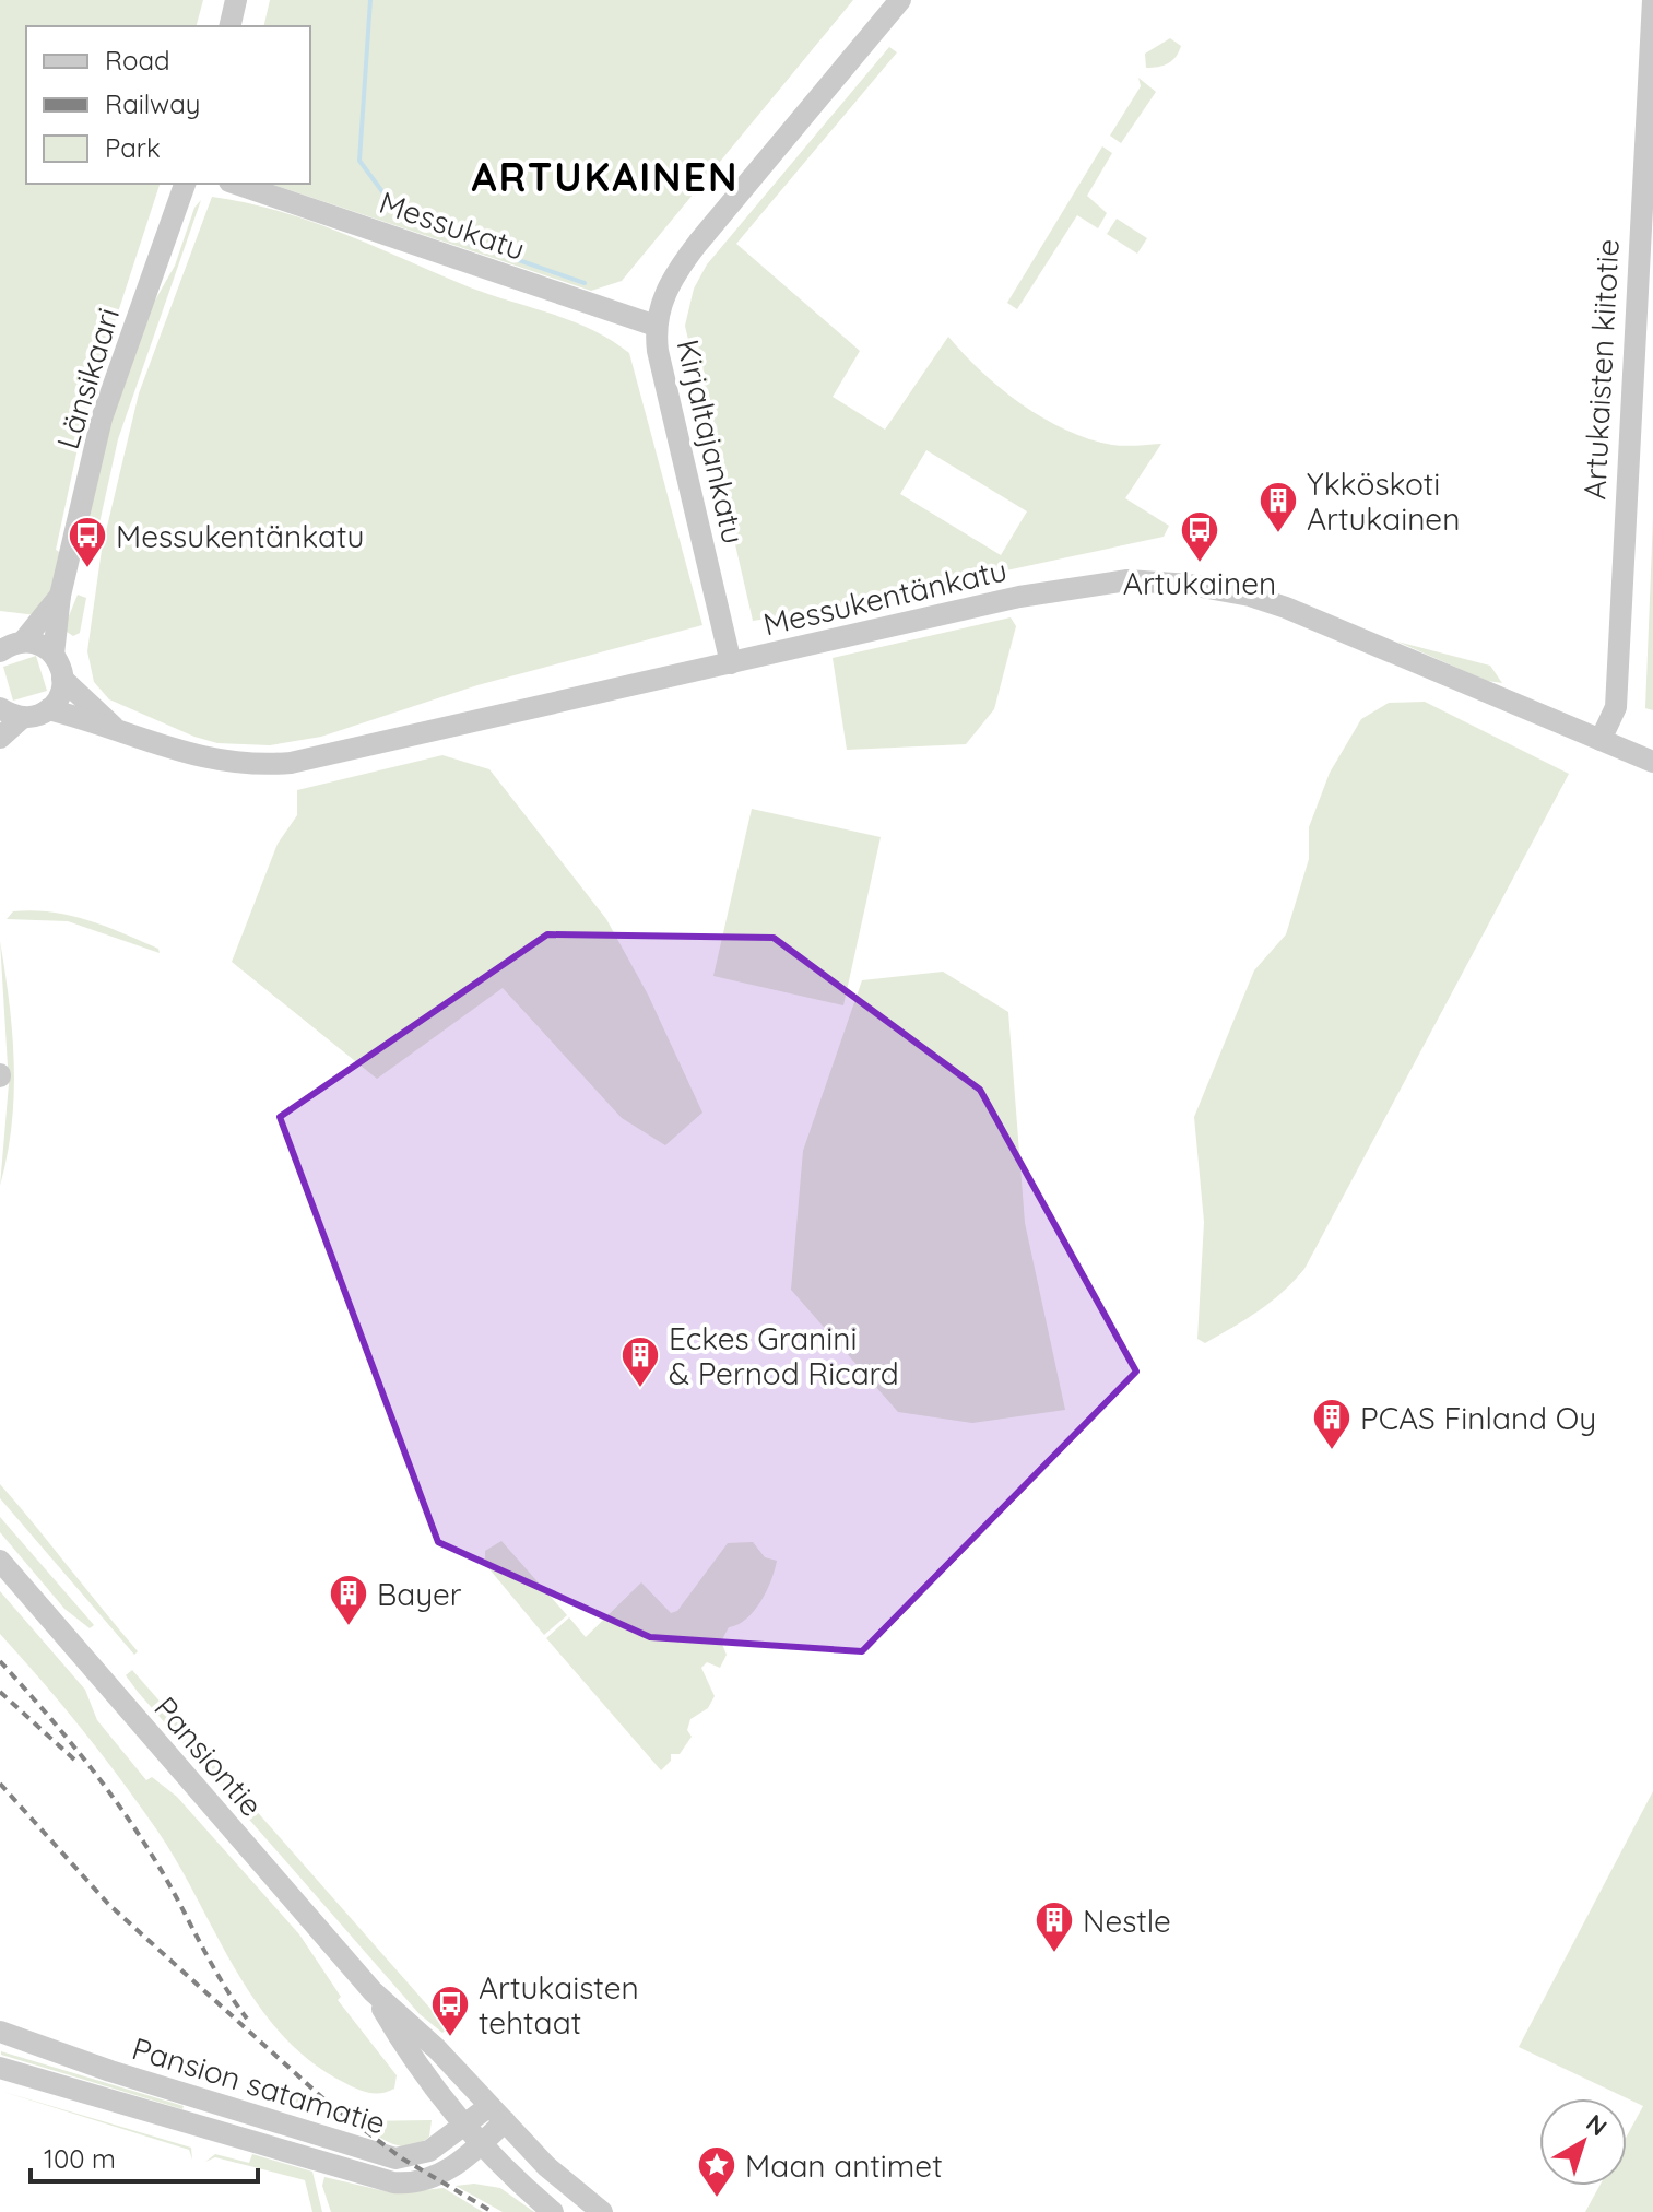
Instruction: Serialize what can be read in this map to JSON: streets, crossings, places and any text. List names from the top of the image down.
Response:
{
  "streets": {
    "street": [
      "Messukatu",
      "Artukaisten kiitotie",
      "Länsikaari",
      "Kirjaltajankatu",
      "Messukentänkatu",
      "Pansiontie",
      "Pansion satamatie"
    ]
  },
  "crossings": [
    ["Messukatu", "Kirjaltajankatu"],
    ["Artukaisten kiitotie", "Messukentänkatu"],
    ["Kirjaltajankatu", "Messukentänkatu"],
    ["Pansiontie", "Pansion satamatie"]
  ],
  "districts": ["ARTUKAINEN"],
  "places": {
    "building": [
      "Ykköskoti Artukainen",
      "Eckes Granini & Pernod Ricard",
      "PCAS Finland Oy",
      "Bayer",
      "Nestle"
    ],
    "bus stop": ["Artukainen", "Messukentänkatu", "Artukaisten tehtaat"],
    "place": ["Maan antimet"]
  },
  "legend": ["Road", "Railway", "Park"],
  "scale_bar": "100 m",
  "north": "top right"
}
